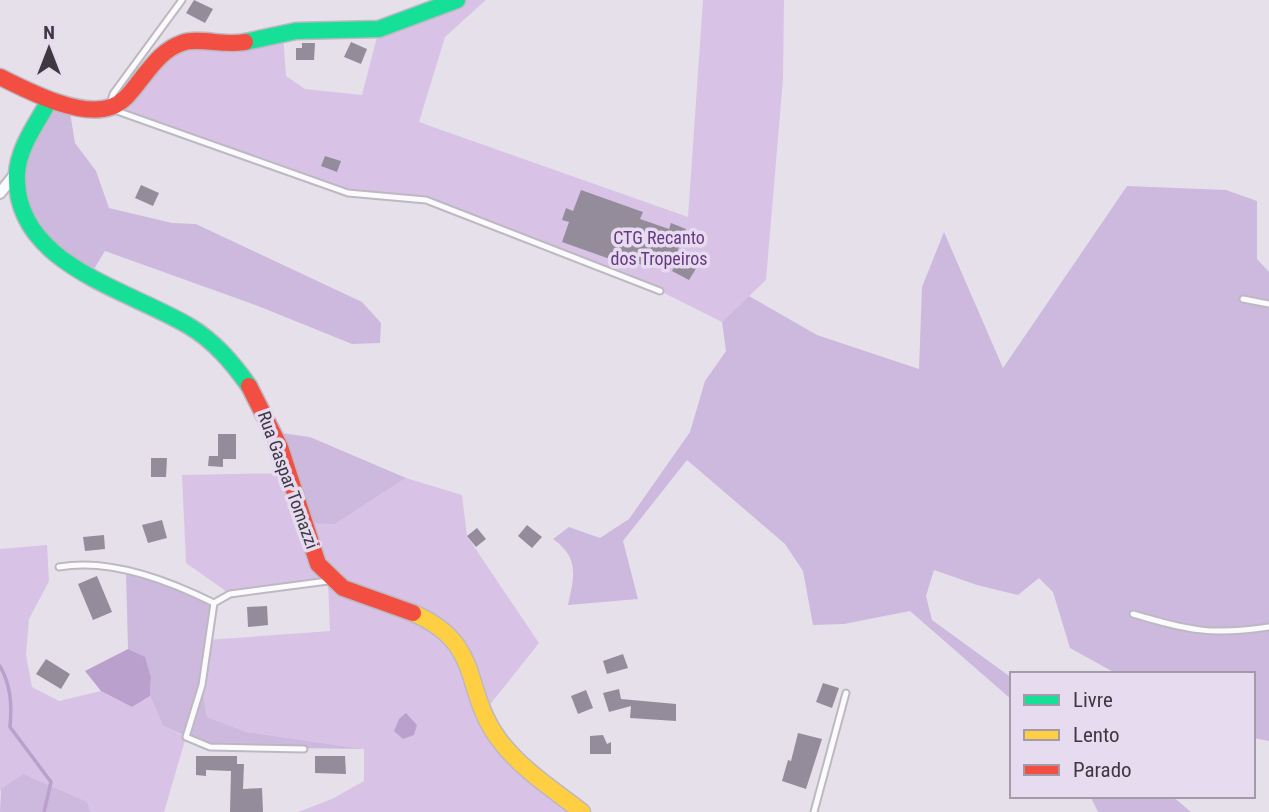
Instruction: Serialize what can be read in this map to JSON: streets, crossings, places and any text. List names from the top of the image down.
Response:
{
  "streets": {
    "street": ["Rua Gaspar Tomazzi"]
  },
  "parks": ["CTG Recanto dos Tropeiros"],
  "legend": ["Livre", "Lento", "Parado"],
  "north": "top"
}
